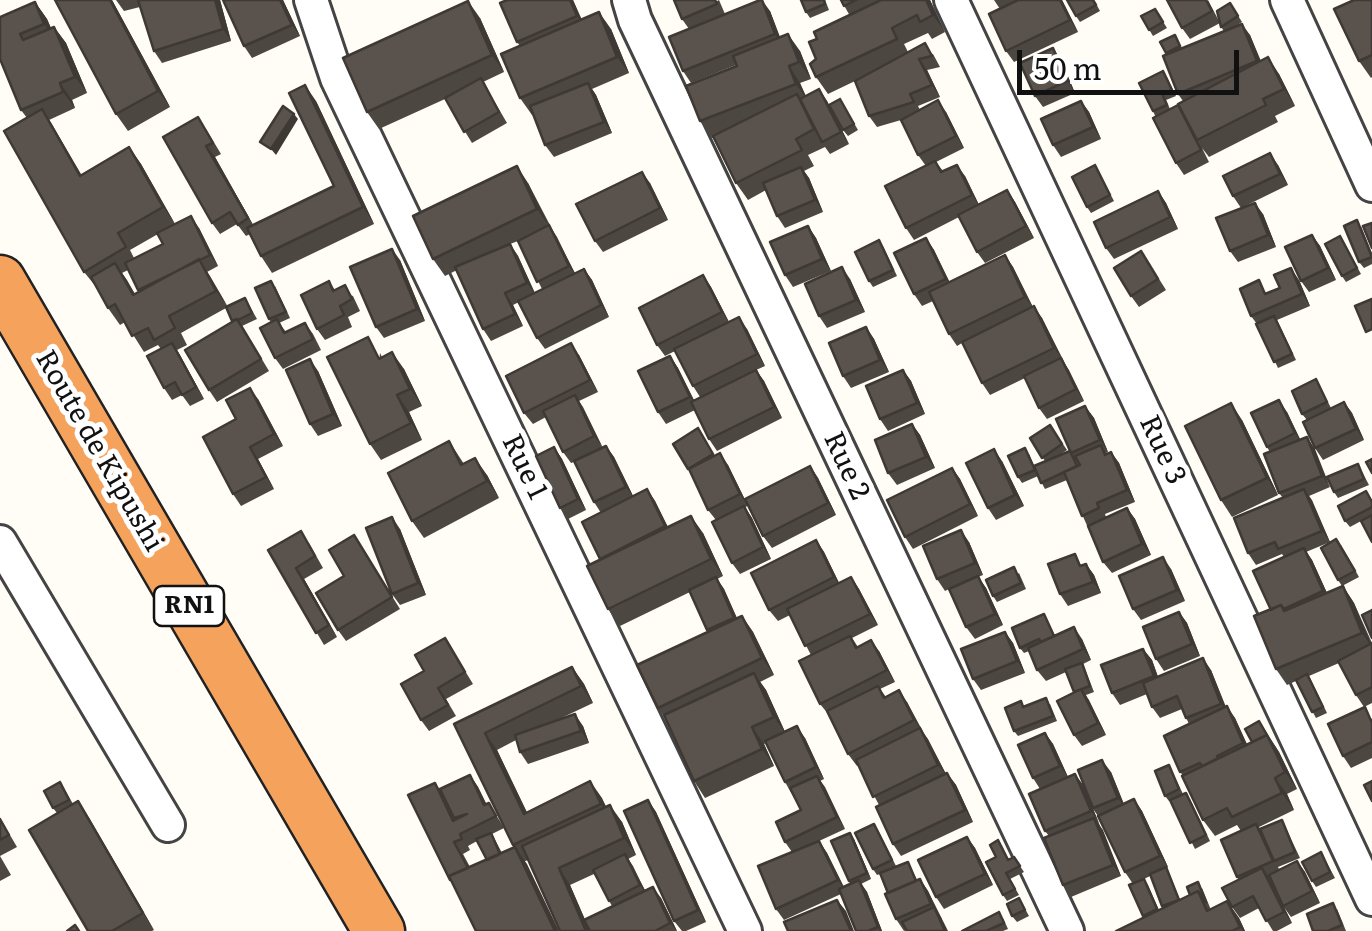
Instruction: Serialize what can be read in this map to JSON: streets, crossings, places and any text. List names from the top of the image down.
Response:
{
  "streets": {
    "highway": ["Route de Kipushi", "RN1"],
    "street": ["Rue 3", "Rue 2", "Rue 1"]
  },
  "scale_bar": "50 m"
}
